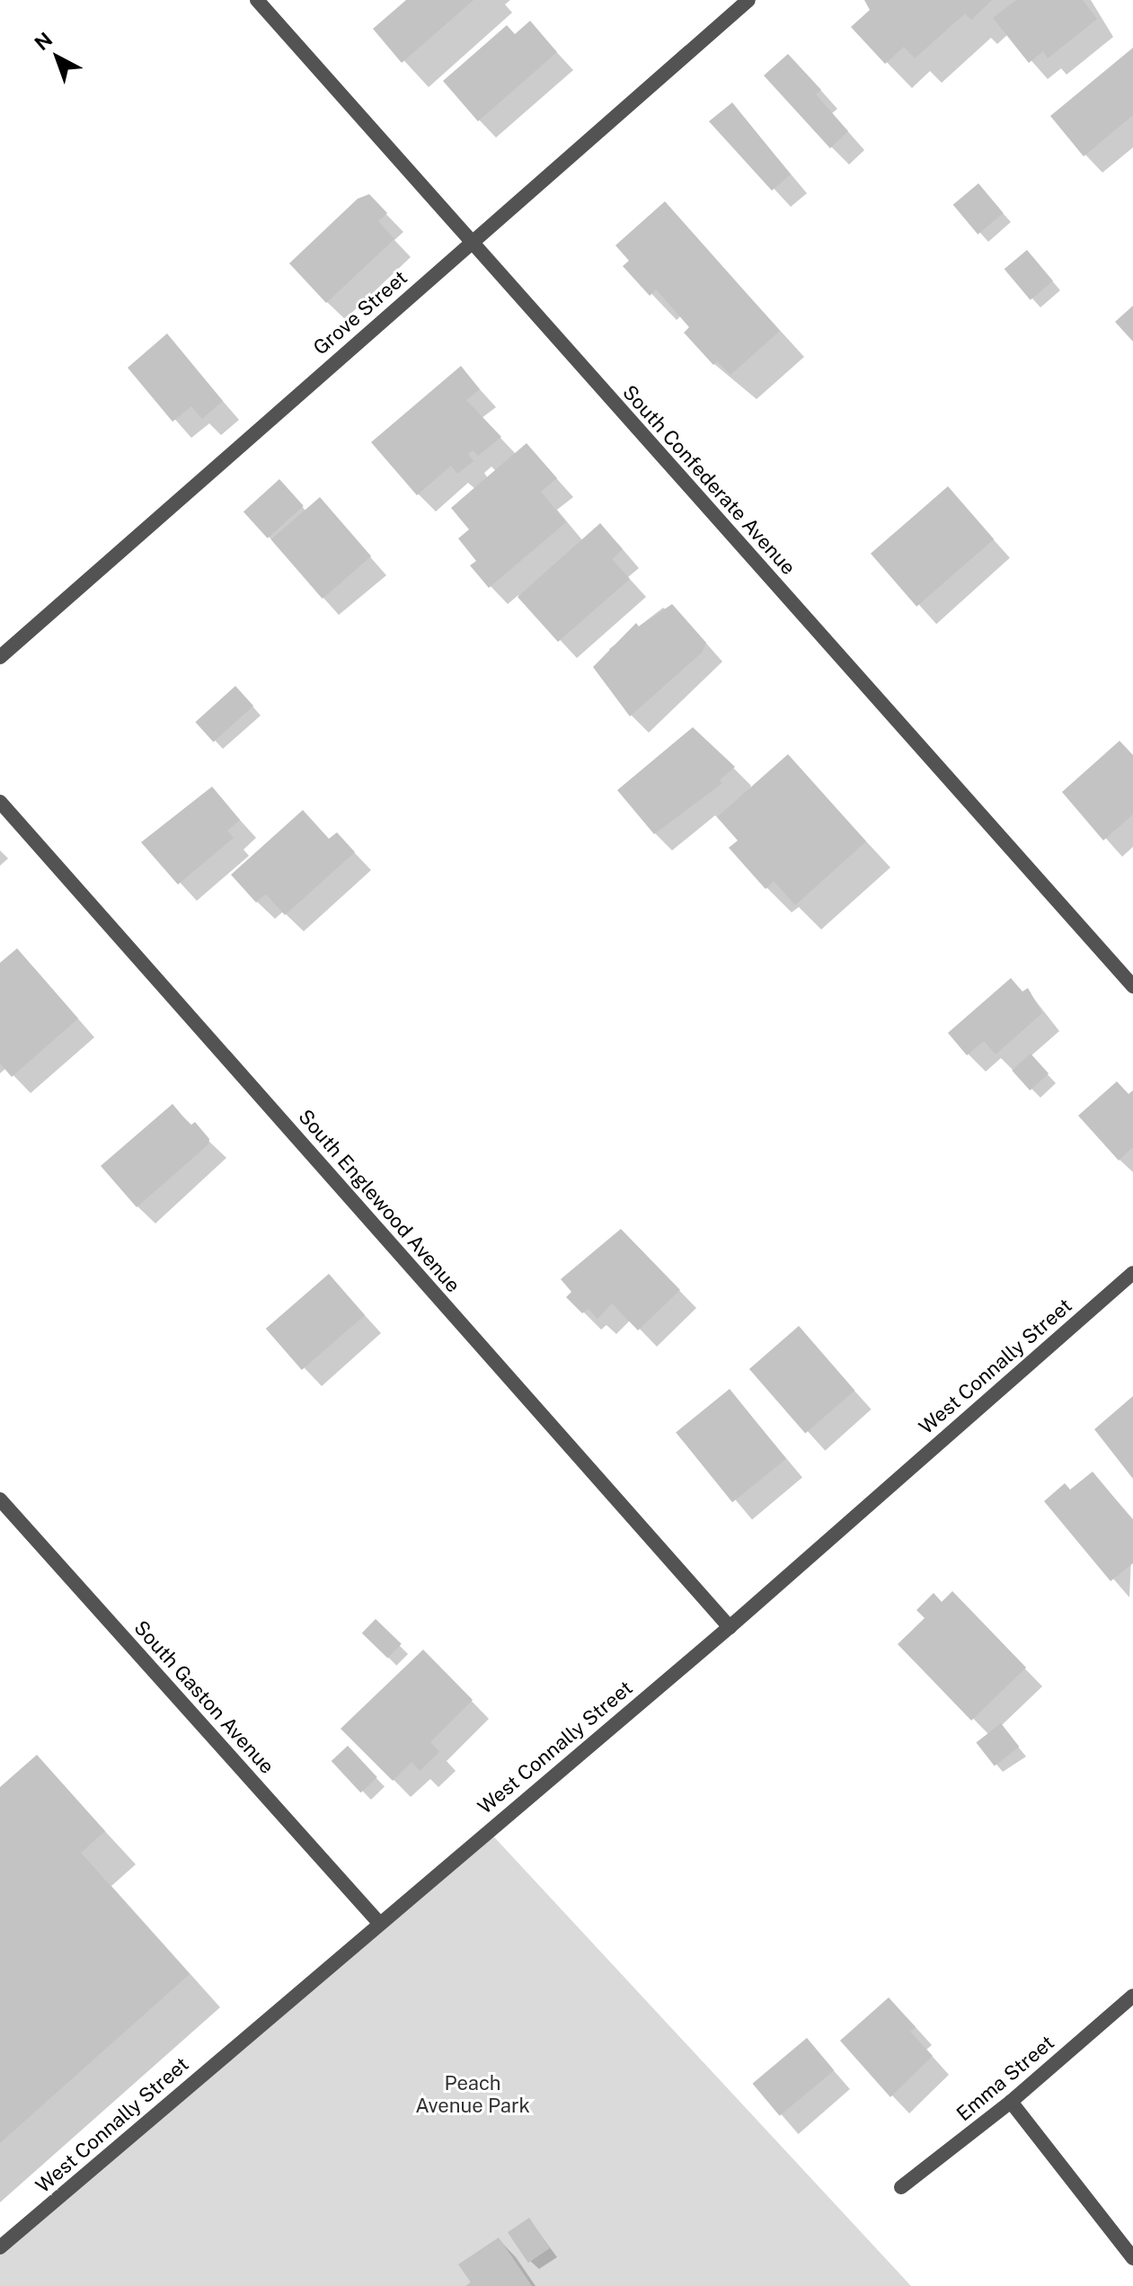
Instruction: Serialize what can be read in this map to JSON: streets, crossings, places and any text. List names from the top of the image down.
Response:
{
  "streets": {
    "street": [
      "Grove Street",
      "South Confederate Avenue",
      "South Englewood Avenue",
      "West Connally Street",
      "South Gaston Avenue",
      "Emma Street"
    ]
  },
  "crossings": [
    ["Grove Street", "South Confederate Avenue"],
    ["South Englewood Avenue", "West Connally Street"],
    ["West Connally Street", "South Gaston Avenue"]
  ],
  "parks": ["Peach Avenue Park"],
  "north": "top left"
}
